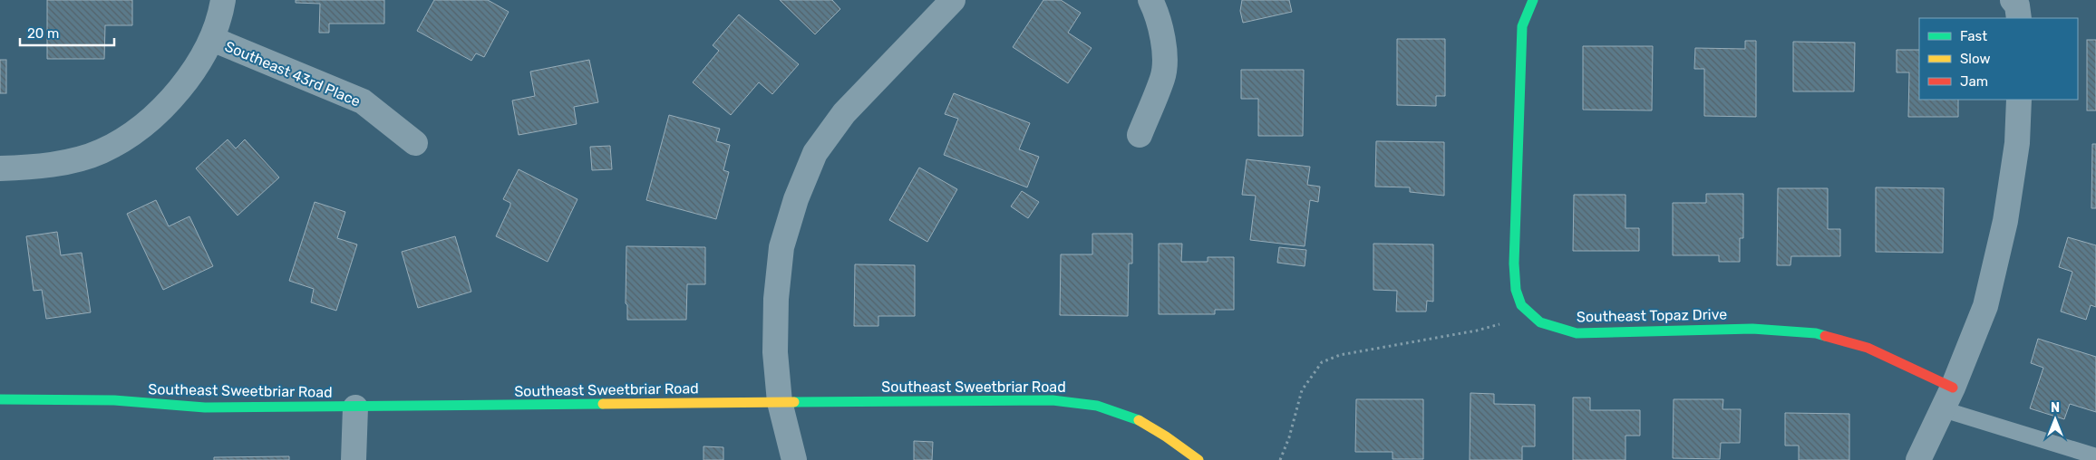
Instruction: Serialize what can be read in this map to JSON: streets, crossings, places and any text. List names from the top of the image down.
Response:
{
  "streets": {
    "street": ["Southeast 43rd Place", "Southeast Topaz Drive", "Southeast Sweetbriar Road"]
  },
  "legend": ["Fast", "Slow", "Jam"],
  "scale_bar": "20 m",
  "north": "top"
}
